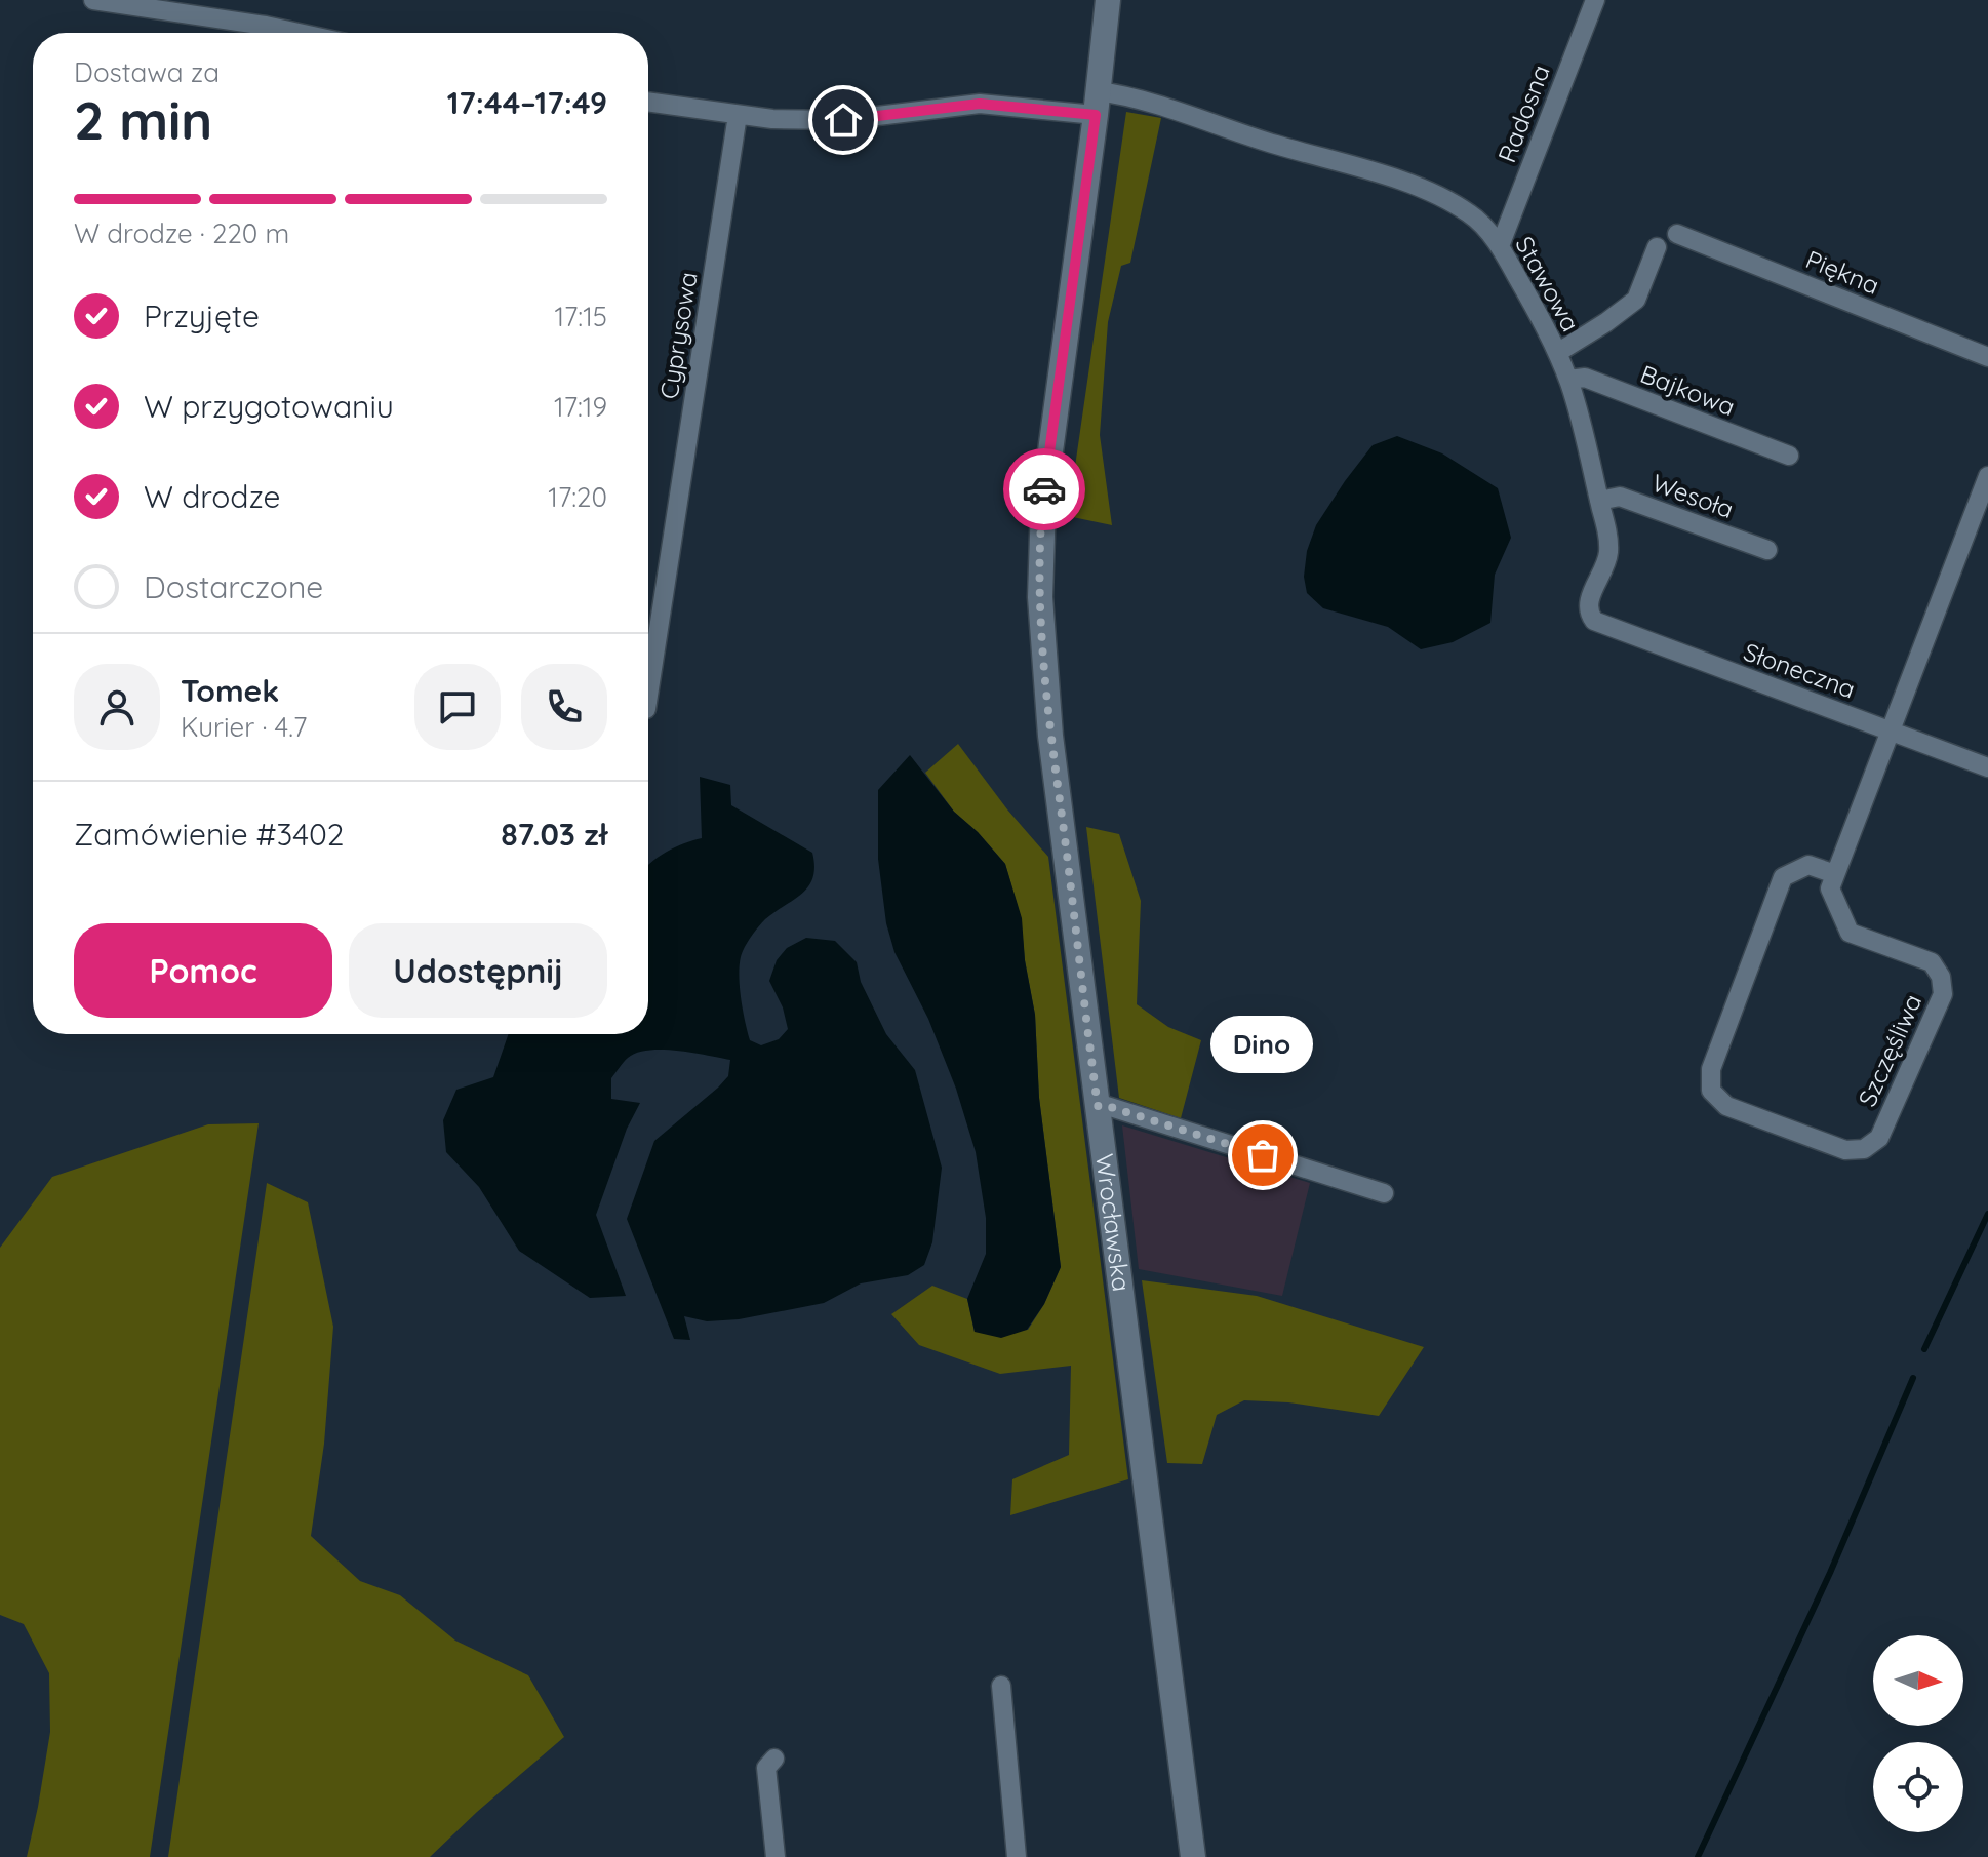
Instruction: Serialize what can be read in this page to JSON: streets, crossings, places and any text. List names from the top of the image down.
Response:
{
  "streets": {
    "main road": ["Wrocławska"],
    "street": [
      "Radosna",
      "Piękna",
      "Stawowa",
      "Cyprysowa",
      "Bajkowa",
      "Wesoła",
      "Słoneczna",
      "Szczęśliwa"
    ]
  },
  "crossings": [
    ["Radosna", "Stawowa"],
    ["Stawowa", "Cyprysowa"],
    ["Stawowa", "Bajkowa"],
    ["Stawowa", "Wesoła"],
    ["Stawowa", "Słoneczna"],
    ["Stawowa", "Wrocławska"],
    ["Słoneczna", "Szczęśliwa"]
  ],
  "places": ["Dino"],
  "north": "right",
  "page": {
    "heading": ["2 min", "Dostawa za", "17:44–17:49"],
    "panel": [
      "Tomek",
      "Kurier · 4.7",
      "Zamówienie #3402",
      "87.03 zł"
    ],
    "bar": "W drodze · 220 m",
    "list": [
      ["Przyjęte", "17:15"],
      ["W przygotowaniu", "17:19"],
      ["W drodze", "17:20"],
      "Dostarczone"
    ],
    "buttons": ["Pomoc", "Udostępnij"],
    "bubble": "Dino"
  }
}
